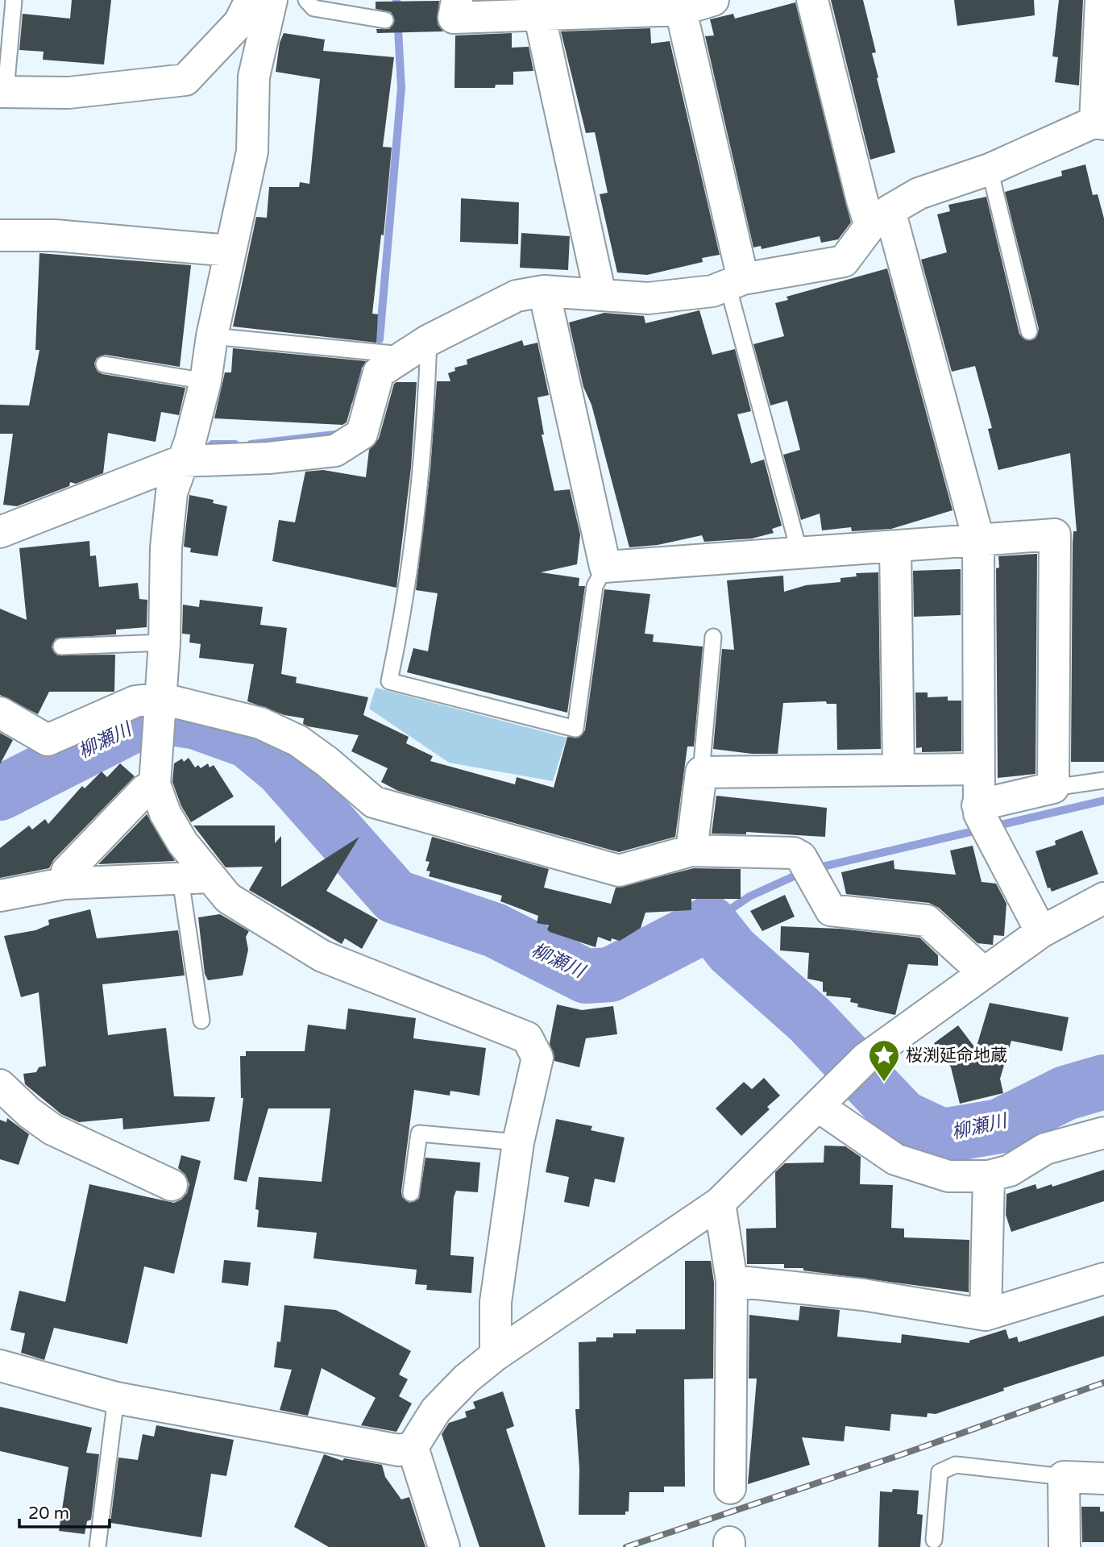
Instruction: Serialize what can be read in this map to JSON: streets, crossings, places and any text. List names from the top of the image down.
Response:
{
  "water": ["柳瀬川"],
  "places": {
    "place": ["桜渕延命地蔵"]
  },
  "scale_bar": "20 m"
}
